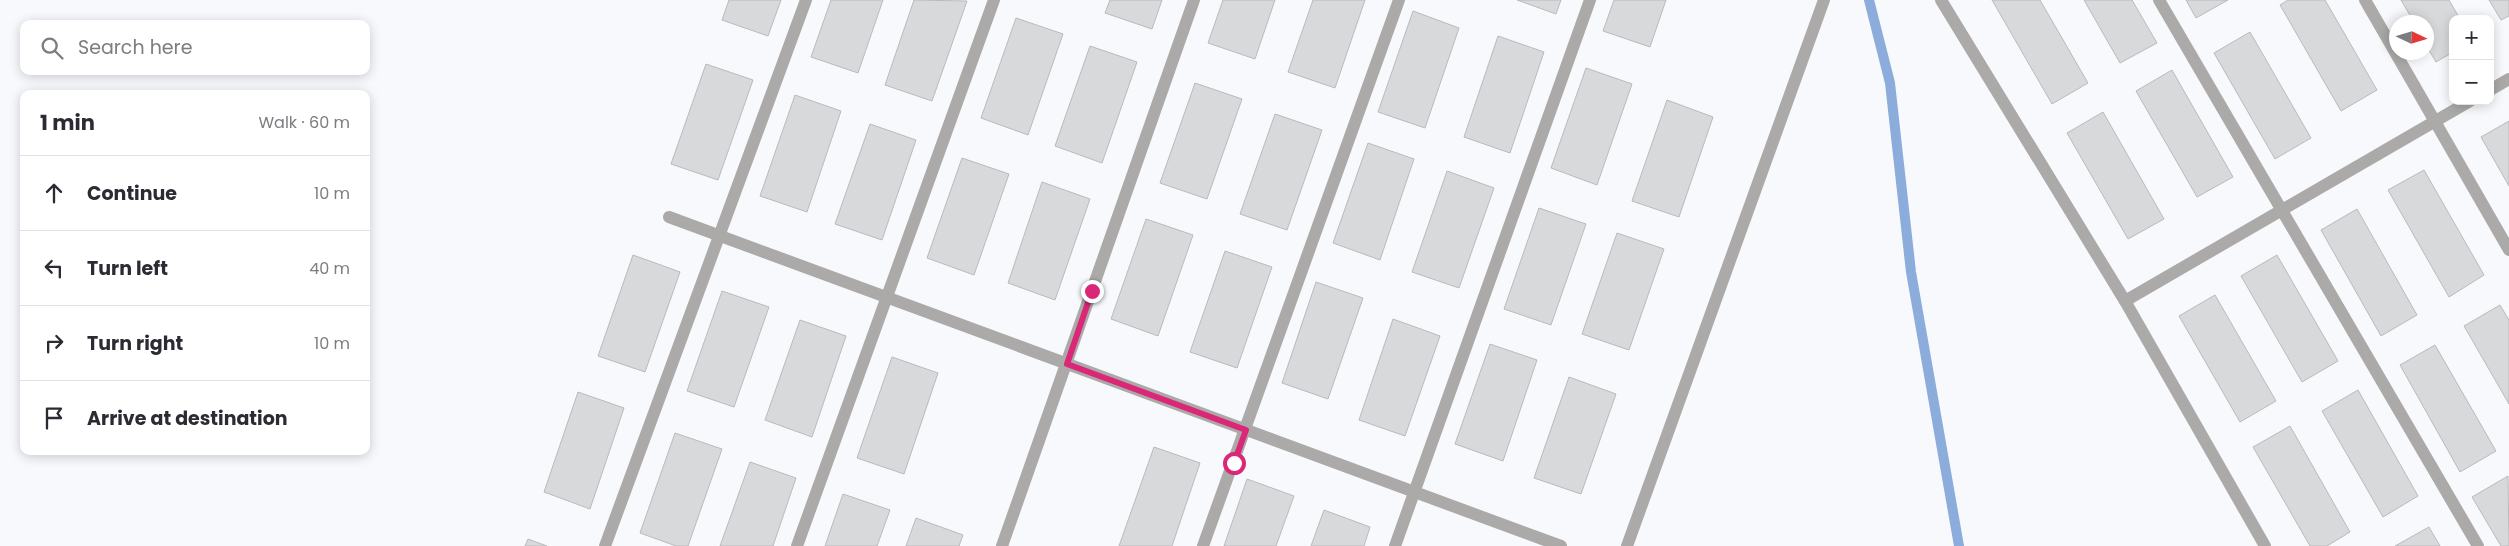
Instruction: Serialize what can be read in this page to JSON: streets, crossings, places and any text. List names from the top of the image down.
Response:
{
  "north": "right",
  "page": {
    "map_buttons": ["+", "−"],
    "search": "Search here",
    "heading": ["1 min", "Walk · 60 m"],
    "list": [
      ["Continue", "10 m"],
      ["Turn left", "40 m"],
      ["Turn right", "10 m"],
      "Arrive at destination"
    ]
  }
}
